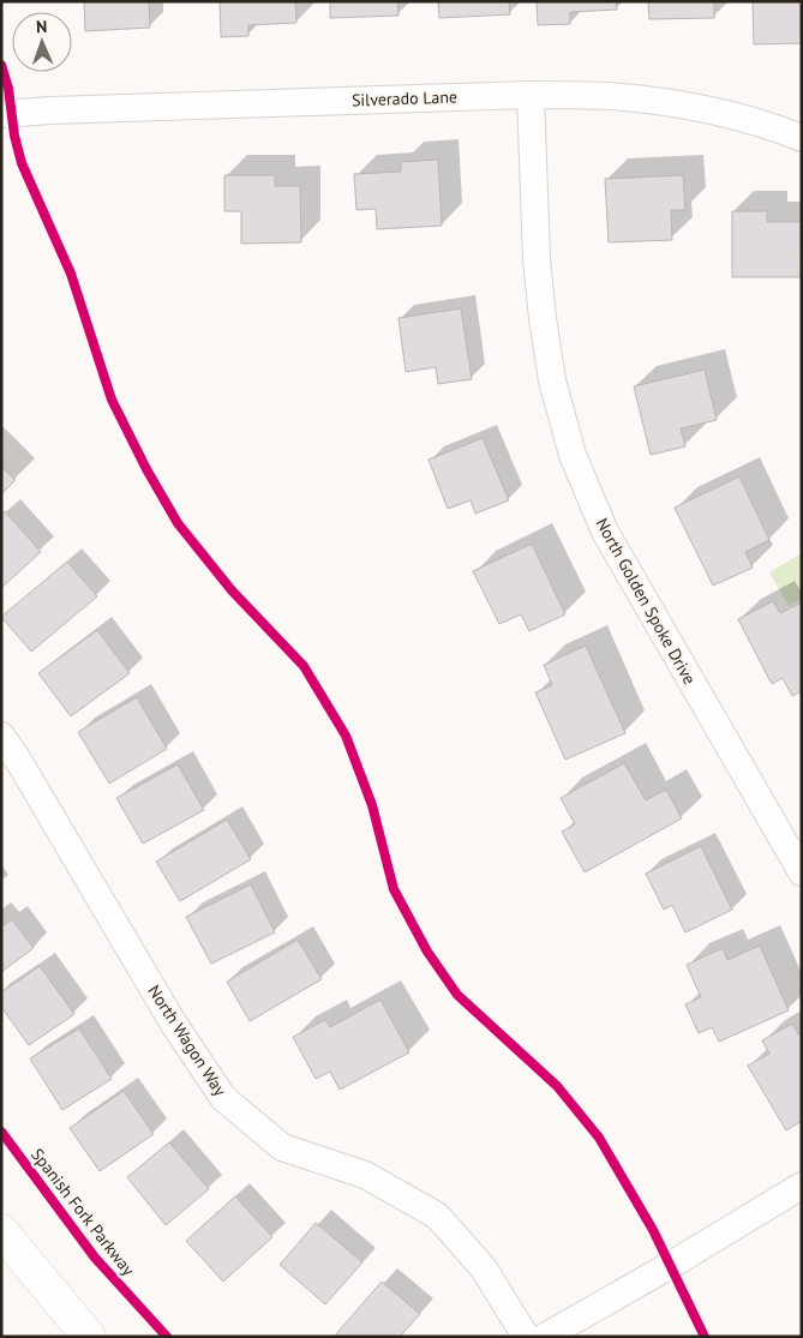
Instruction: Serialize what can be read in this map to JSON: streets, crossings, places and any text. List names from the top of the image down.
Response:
{
  "streets": {
    "street": ["Silverado Lane", "North Golden Spoke Drive", "North Wagon Way"],
    "cycle path": ["Spanish Fork Parkway"]
  },
  "crossings": [
    ["Silverado Lane", "North Golden Spoke Drive"]
  ],
  "north": "top"
}
